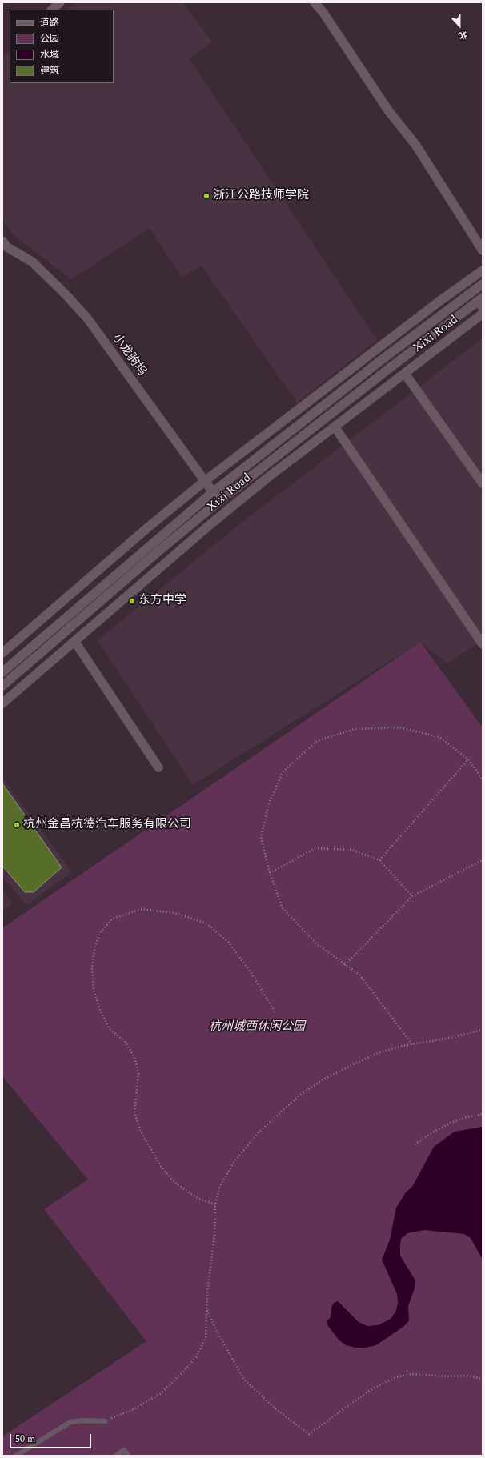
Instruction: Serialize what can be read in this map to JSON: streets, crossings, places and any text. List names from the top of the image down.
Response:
{
  "streets": {
    "street": ["Xixi Road", "小龙驹坞"]
  },
  "crossings": [
    ["Xixi Road", "小龙驹坞"]
  ],
  "parks": ["杭州城西休闲公园"],
  "places": ["浙江公路技师学院", "东方中学", "杭州金昌杭德汽车服务有限公司"],
  "legend": [
    "道路",
    "公园",
    "水域",
    "建筑"
  ],
  "scale_bar": "50 m",
  "north": "bottom"
}
